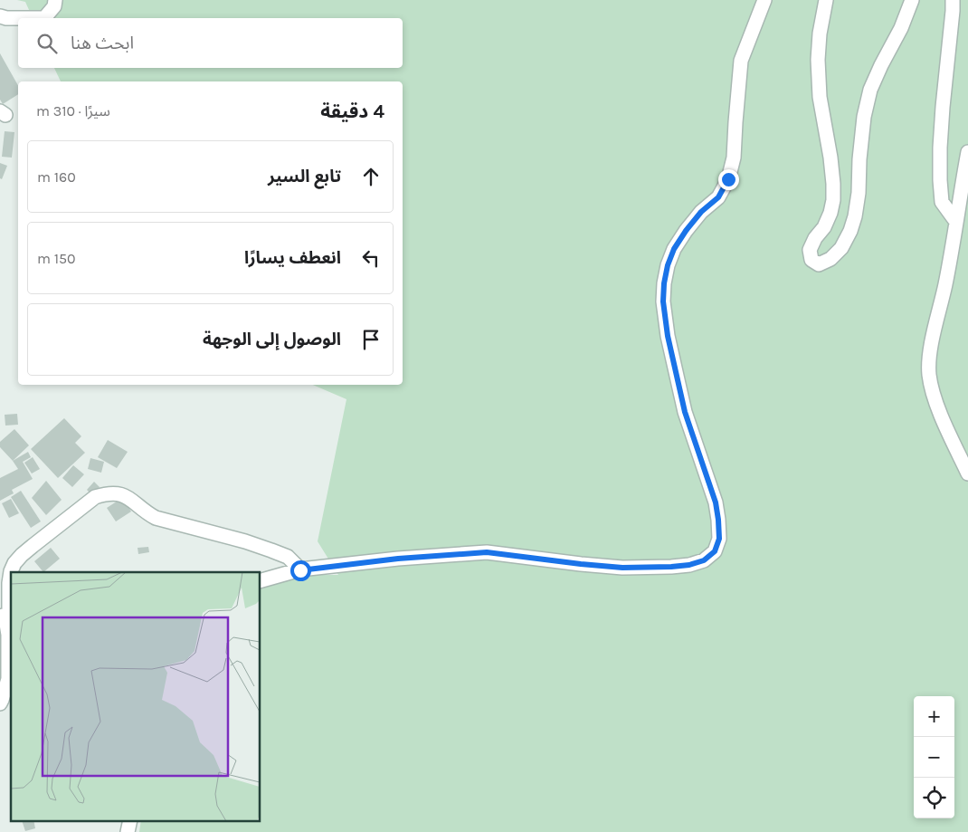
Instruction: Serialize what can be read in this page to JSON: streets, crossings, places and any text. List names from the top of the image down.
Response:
{
  "page": {
    "search": "ابحث هنا",
    "heading": ["4 دقيقة", "سيرًا · 310 m"],
    "list": [
      ["تابع السير", "160 m"],
      ["انعطف يسارًا", "150 m"],
      "الوصول إلى الوجهة"
    ],
    "map_buttons": ["+", "−"]
  }
}
